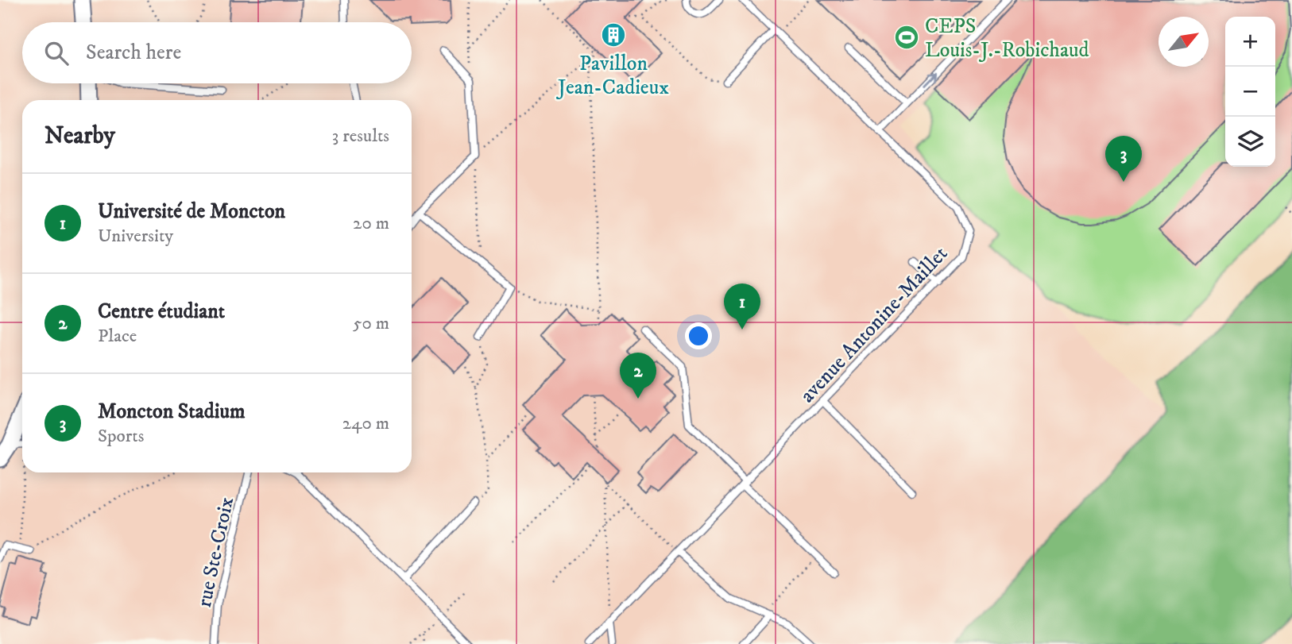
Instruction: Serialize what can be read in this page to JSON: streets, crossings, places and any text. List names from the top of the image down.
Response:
{
  "streets": {
    "lane": ["avenue Antonine-Maillet", "rue Ste-Croix"]
  },
  "places": {
    "building": ["Pavillon Jean-Cadieux"],
    "sports": ["CEPS Louis-J.-Robichaud"]
  },
  "north": "top right",
  "page": {
    "map_buttons": ["+", "−"],
    "search": "Search here",
    "heading": ["Nearby", "3 results"],
    "pins": ["3", "1", "2"],
    "list": [
      {
        "mark": "1",
        "name": "Université de Moncton",
        "note": "University",
        "value": "20 m"
      },
      {
        "mark": "2",
        "name": "Centre étudiant",
        "note": "Place",
        "value": "50 m"
      },
      {
        "mark": "3",
        "name": "Moncton Stadium",
        "note": "Sports",
        "value": "240 m"
      }
    ]
  }
}
